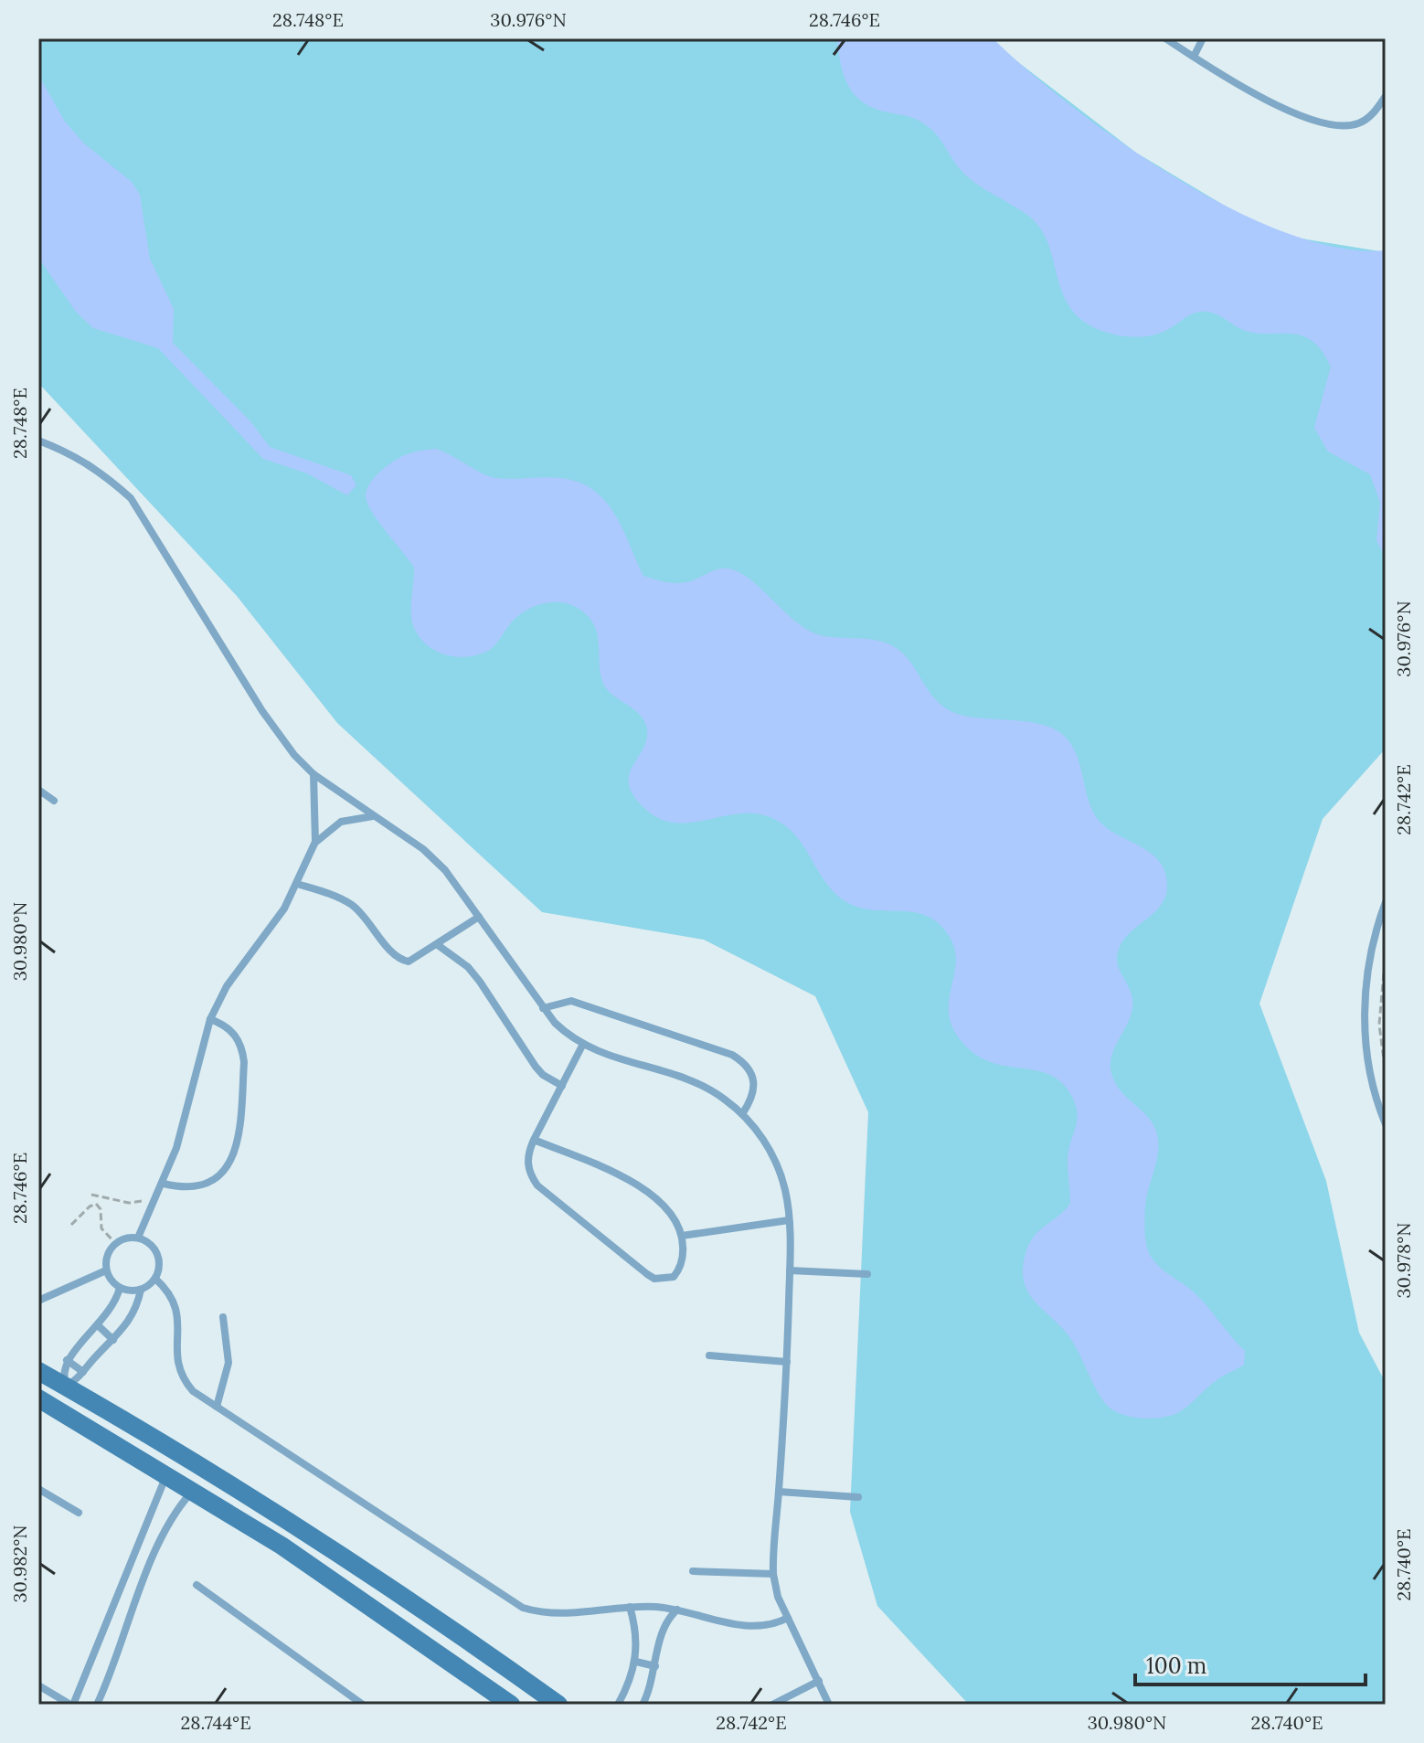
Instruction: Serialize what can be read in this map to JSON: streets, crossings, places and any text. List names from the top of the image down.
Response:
{
  "scale_bar": "100 m",
  "coordinates": [
    "28.748°E",
    "30.976°N",
    "28.746°E",
    "28.742°E",
    "30.980°N",
    "30.978°N",
    "30.982°N",
    "28.740°E",
    "28.744°E"
  ]
}
